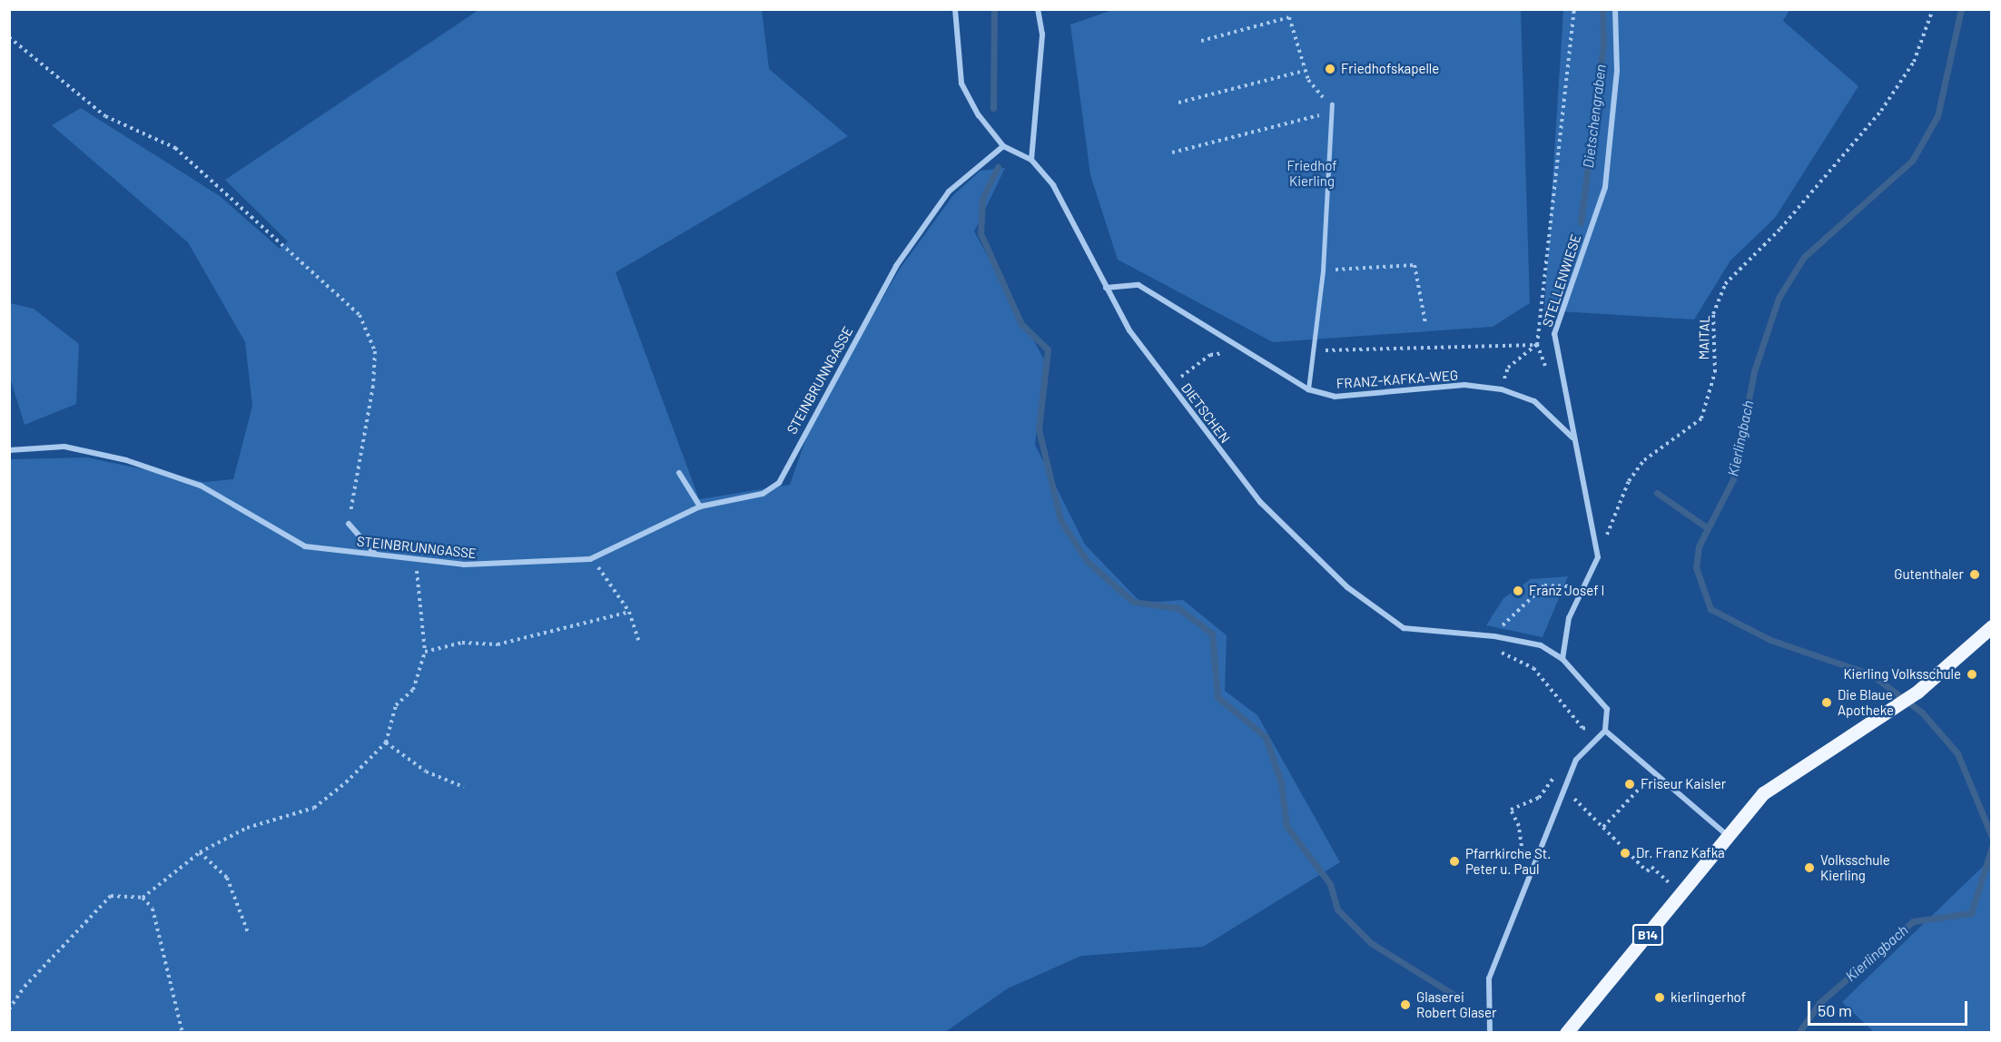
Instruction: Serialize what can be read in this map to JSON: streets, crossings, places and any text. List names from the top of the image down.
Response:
{
  "streets": {
    "main road": ["B14"],
    "street": [
      "STELLENWIESE",
      "FRANZ-KAFKA-WEG",
      "STEINBRUNNGASSE",
      "DIETSCHEN"
    ],
    "path": ["MAITAL"]
  },
  "crossings": [
    ["STELLENWIESE", "MAITAL"],
    ["STELLENWIESE", "FRANZ-KAFKA-WEG"],
    ["FRANZ-KAFKA-WEG", "DIETSCHEN"]
  ],
  "water": ["Dietschengraben", "Kierlingbach"],
  "parks": ["Friedhof Kierling"],
  "places": [
    "Friedhofskapelle",
    "Gutenthaler",
    "Franz Josef I",
    "Kierling Volksschule",
    "Die Blaue Apotheke",
    "Friseur Kaisler",
    "Dr. Franz Kafka",
    "Pfarrkirche St. Peter u. Paul",
    "Volksschule Kierling",
    "kierlingerhof",
    "Glaserei Robert Glaser"
  ],
  "scale_bar": "50 m"
}
